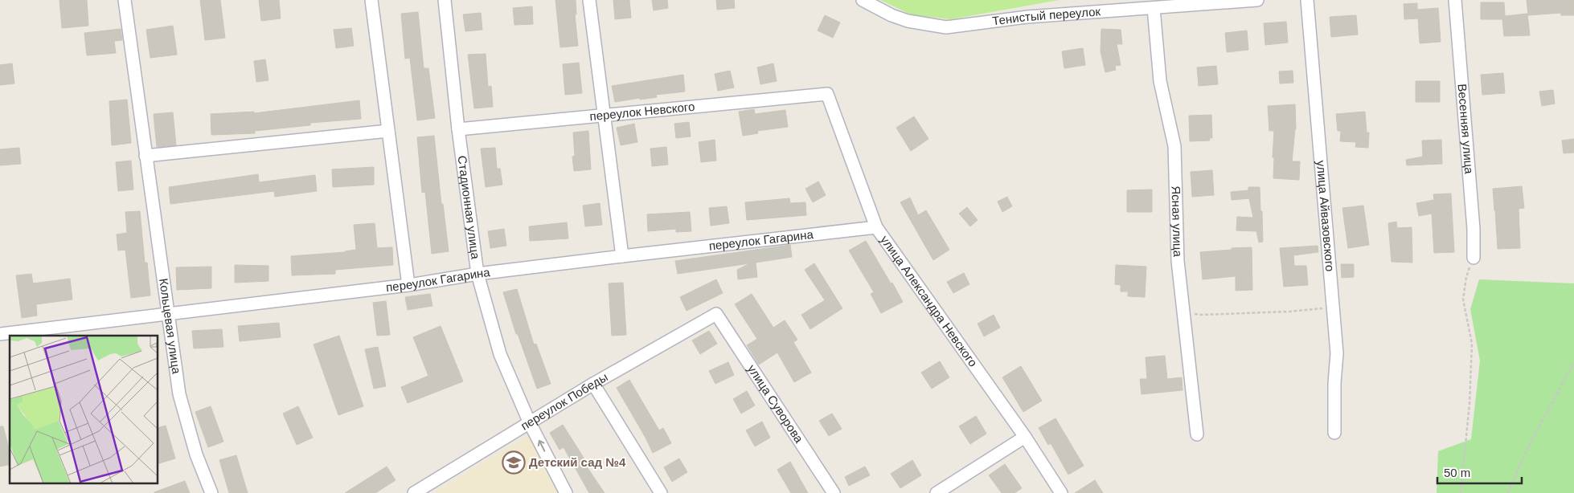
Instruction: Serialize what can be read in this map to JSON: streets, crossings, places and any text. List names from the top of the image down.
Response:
{
  "streets": {
    "street": [
      "Тенистый переулок",
      "переулок Невского",
      "Весенняя улица",
      "Стадионная улица",
      "улица Айвазовского",
      "Ясная улица",
      "переулок Гагарина",
      "улица Александра Невского",
      "Кольцевая улица",
      "переулок Победы",
      "улица Суворова"
    ]
  },
  "crossings": [
    ["Тенистый переулок", "Ясная улица"],
    ["переулок Невского", "Стадионная улица"],
    ["переулок Невского", "улица Александра Невского"],
    ["Стадионная улица", "переулок Гагарина"],
    ["Стадионная улица", "переулок Победы"],
    ["переулок Гагарина", "улица Александра Невского"],
    ["переулок Гагарина", "Кольцевая улица"],
    ["переулок Победы", "улица Суворова"]
  ],
  "places": {
    "school or university": ["Детский сад №4"]
  },
  "scale_bar": "50 m"
}
